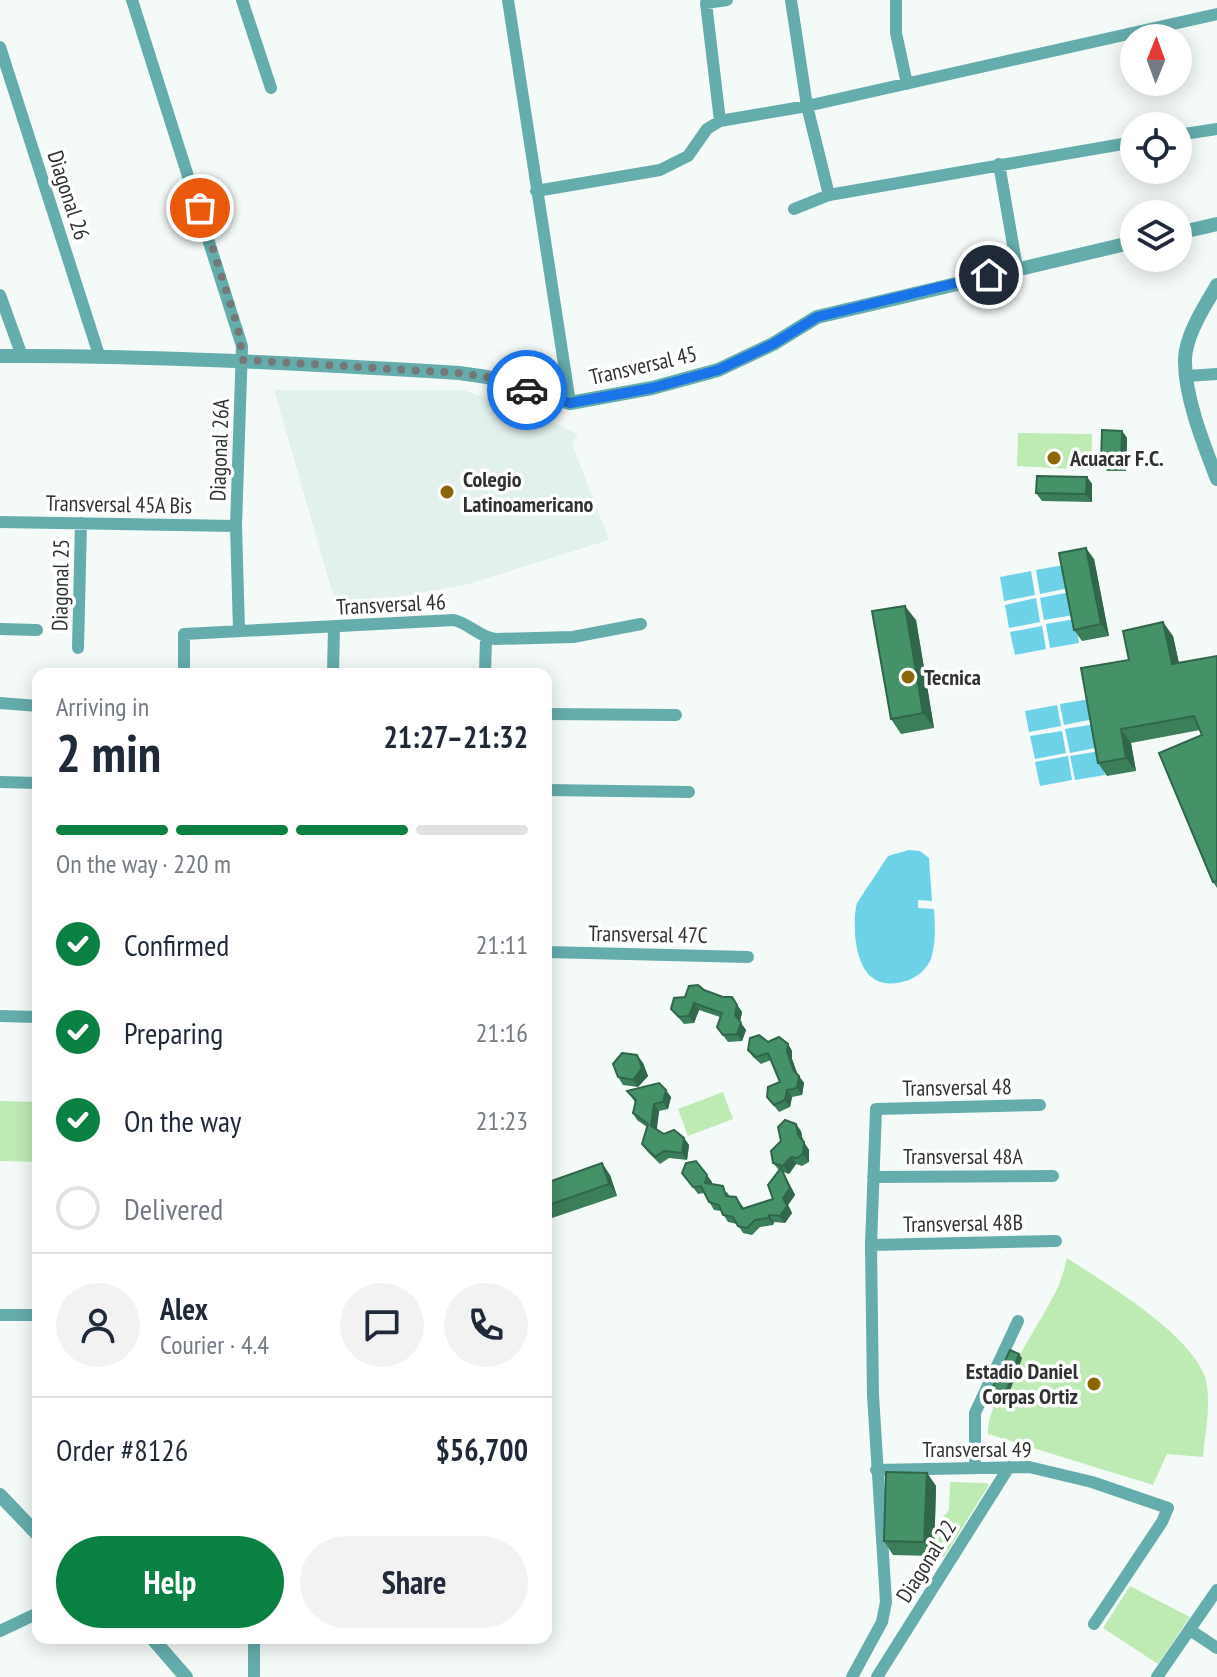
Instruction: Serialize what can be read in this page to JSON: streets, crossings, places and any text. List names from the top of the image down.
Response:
{
  "streets": {
    "street": [
      "Diagonal 26",
      "Transversal 45",
      "Diagonal 26A",
      "Transversal 45A Bis",
      "Diagonal 25",
      "Transversal 46",
      "Transversal 47C",
      "Transversal 48",
      "Transversal 48A",
      "Transversal 48B",
      "Transversal 49",
      "Diagonal 22"
    ]
  },
  "crossings": [
    ["Diagonal 26", "Transversal 45"],
    ["Transversal 45", "Diagonal 26A"],
    ["Diagonal 26A", "Transversal 45A Bis"],
    ["Diagonal 26A", "Transversal 46"],
    ["Transversal 45A Bis", "Diagonal 25"],
    ["Transversal 48", "Transversal 48A"],
    ["Transversal 49", "Diagonal 22"]
  ],
  "places": [
    "Acuacar F.C.",
    "Colegio Latinoamericano",
    "Tecnica",
    "Estadio Daniel Corpas Ortiz"
  ],
  "north": "top",
  "page": {
    "heading": ["2 min", "Arriving in", "21:27–21:32"],
    "panel": [
      "Alex",
      "Courier · 4.4",
      "Order #8126",
      "$56,700"
    ],
    "bar": "On the way · 220 m",
    "list": [
      ["Confirmed", "21:11"],
      ["Preparing", "21:16"],
      ["On the way", "21:23"],
      "Delivered"
    ],
    "buttons": ["Help", "Share"]
  }
}
